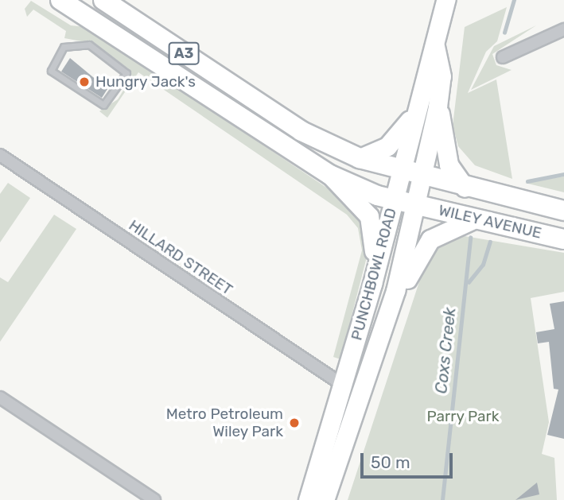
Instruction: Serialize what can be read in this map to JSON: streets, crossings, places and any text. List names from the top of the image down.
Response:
{
  "streets": {
    "highway": ["A3", "WILEY AVENUE"],
    "main road": ["PUNCHBOWL ROAD"],
    "street": ["HILLARD STREET"]
  },
  "crossings": [
    ["A3", "WILEY AVENUE"],
    ["A3", "PUNCHBOWL ROAD"],
    ["WILEY AVENUE", "PUNCHBOWL ROAD"],
    ["HILLARD STREET", "PUNCHBOWL ROAD"]
  ],
  "water": ["Coxs Creek"],
  "parks": ["Parry Park"],
  "places": ["Hungry Jack's", "Metro Petroleum Wiley Park"],
  "scale_bar": "50 m"
}
